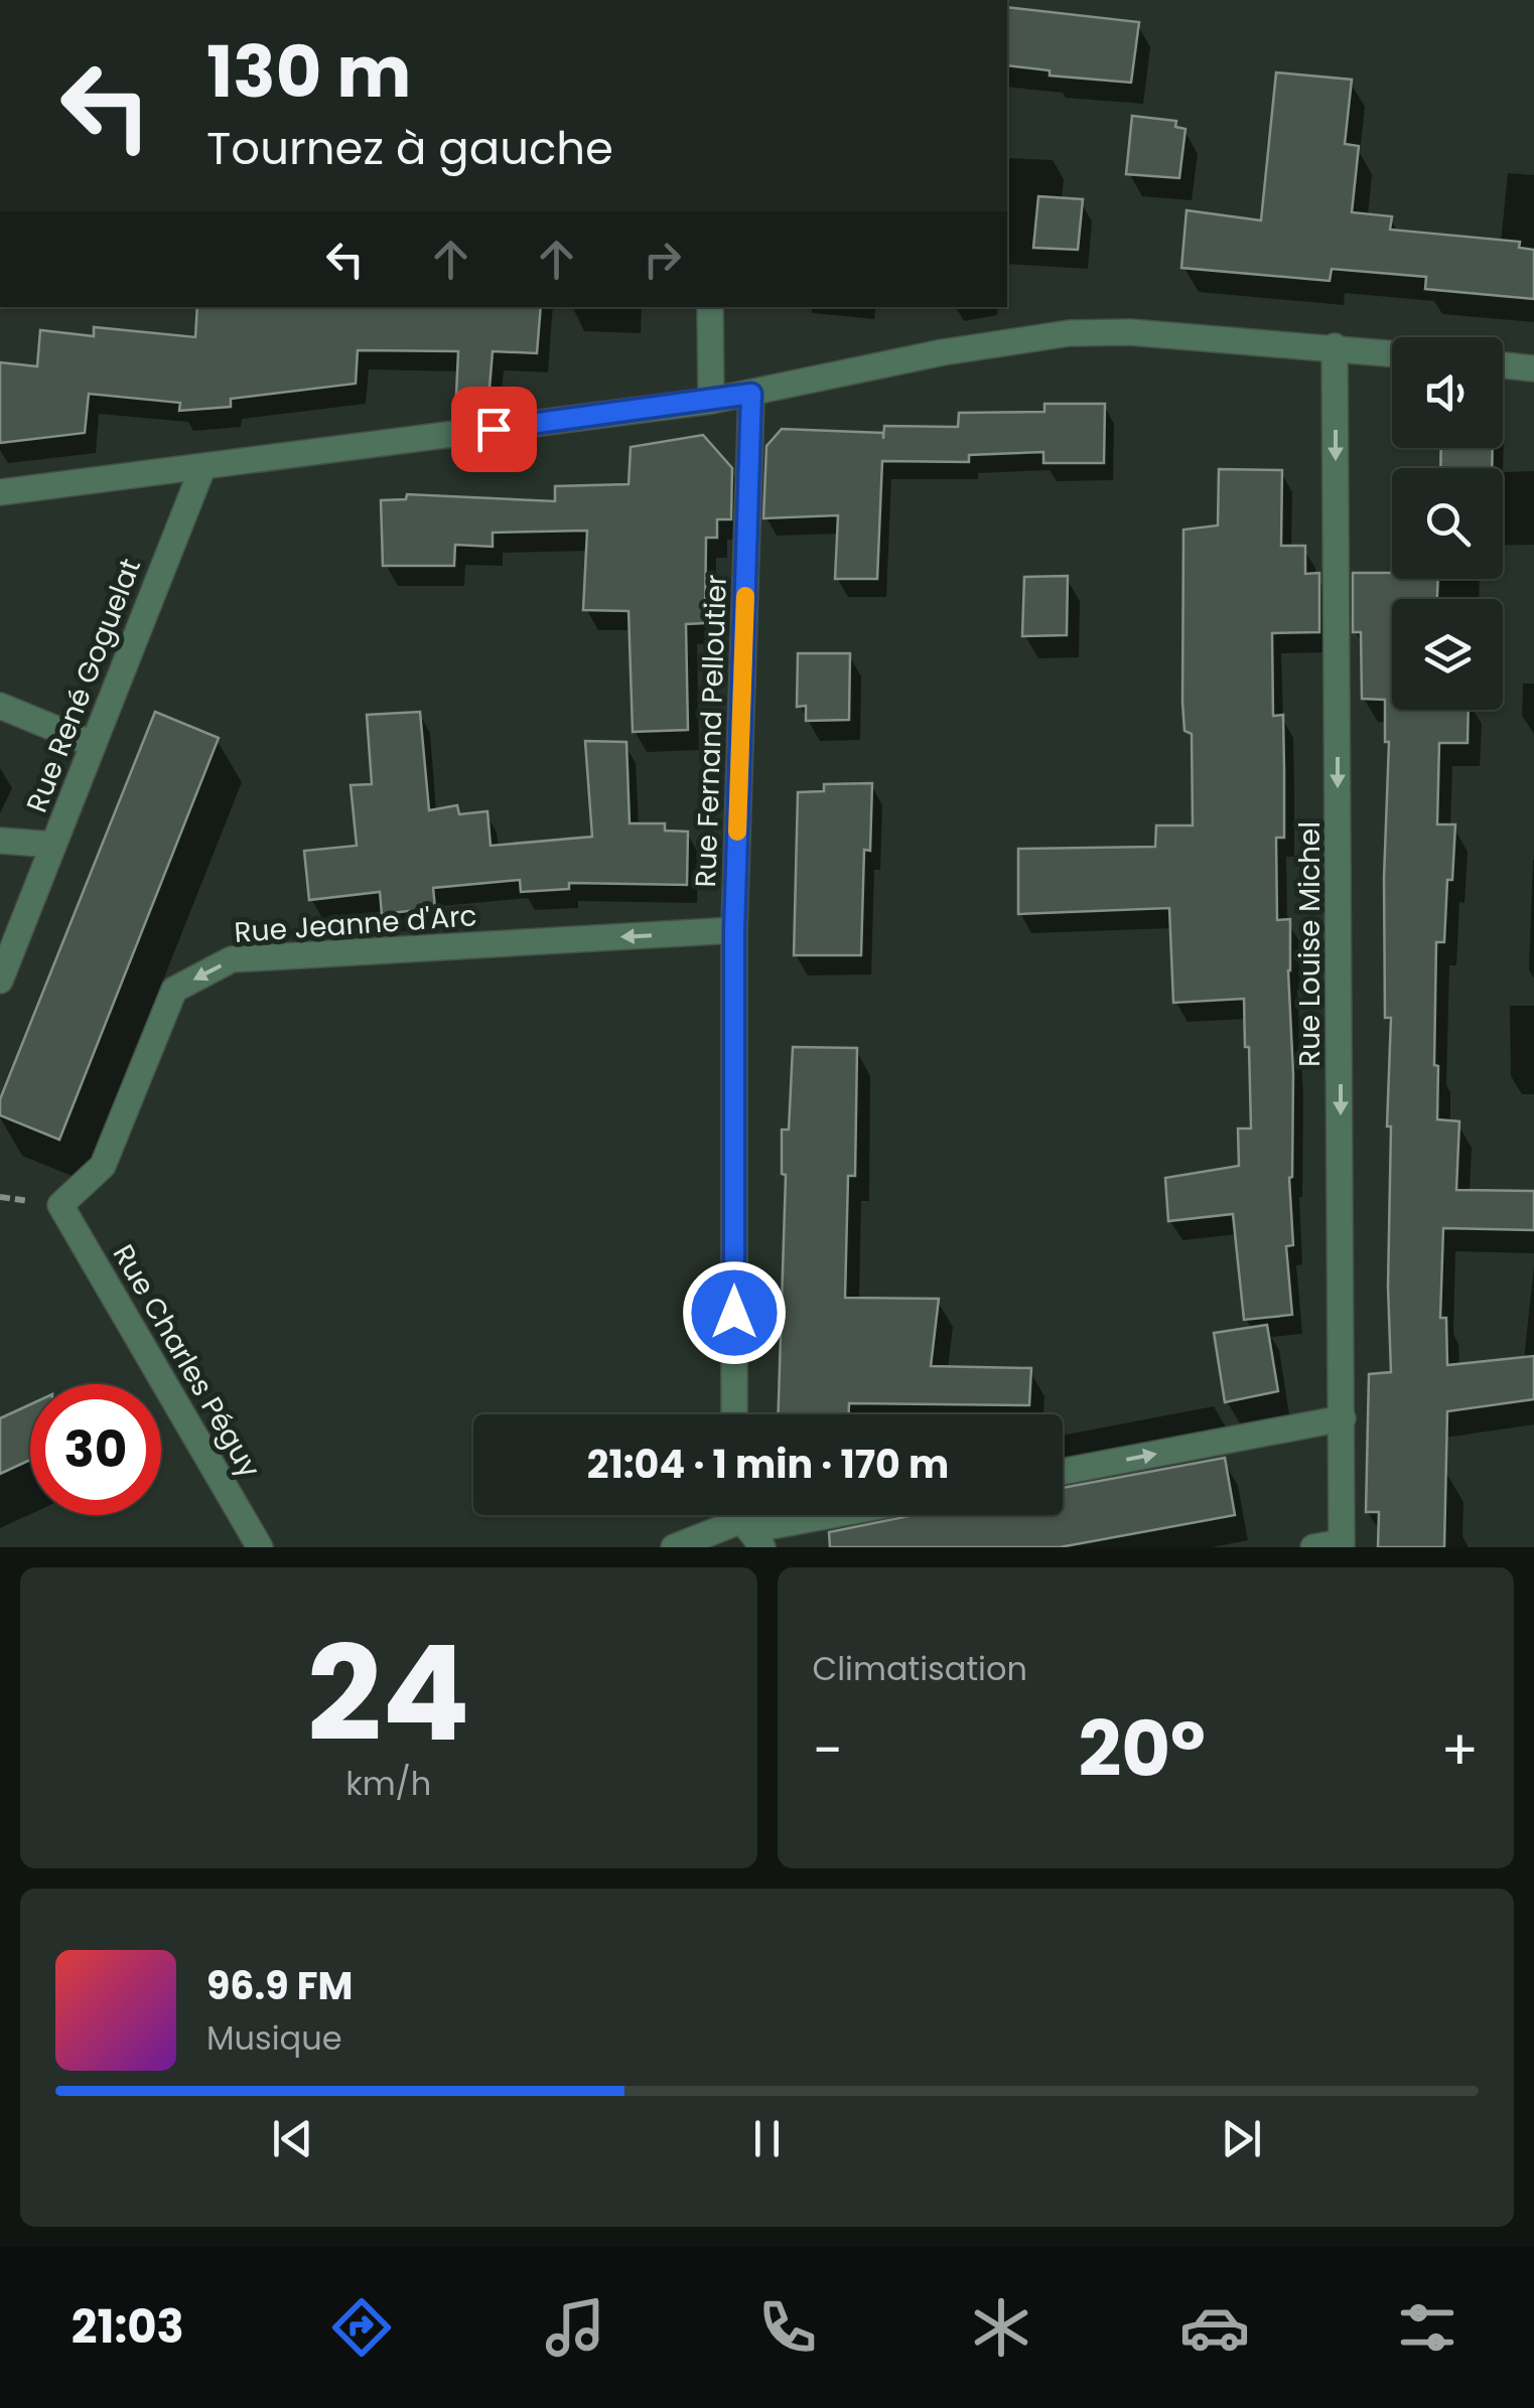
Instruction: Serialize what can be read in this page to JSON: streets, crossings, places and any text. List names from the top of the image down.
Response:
{
  "streets": {
    "street": [
      "Rue René Goguelat",
      "Rue Fernand Pelloutier",
      "Rue Jeanne d'Arc",
      "Rue Louise Michel",
      "Rue Charles Péguy"
    ]
  },
  "crossings": [
    ["Rue Fernand Pelloutier", "Rue Jeanne d'Arc"],
    ["Rue Jeanne d'Arc", "Rue Charles Péguy"]
  ],
  "one_way": ["Rue Jeanne d'Arc", "Rue Louise Michel"],
  "page": {
    "turn": ["130 m", "Tournez à gauche"],
    "limit": "30",
    "trip": "21:04 · 1 min · 170 m",
    "tile": [
      ["24", "km/h"],
      "Climatisation"
    ],
    "heat": ["−", "20°", "+"],
    "song": ["96.9 FM", "Musique"],
    "tabs": "21:03"
  }
}
